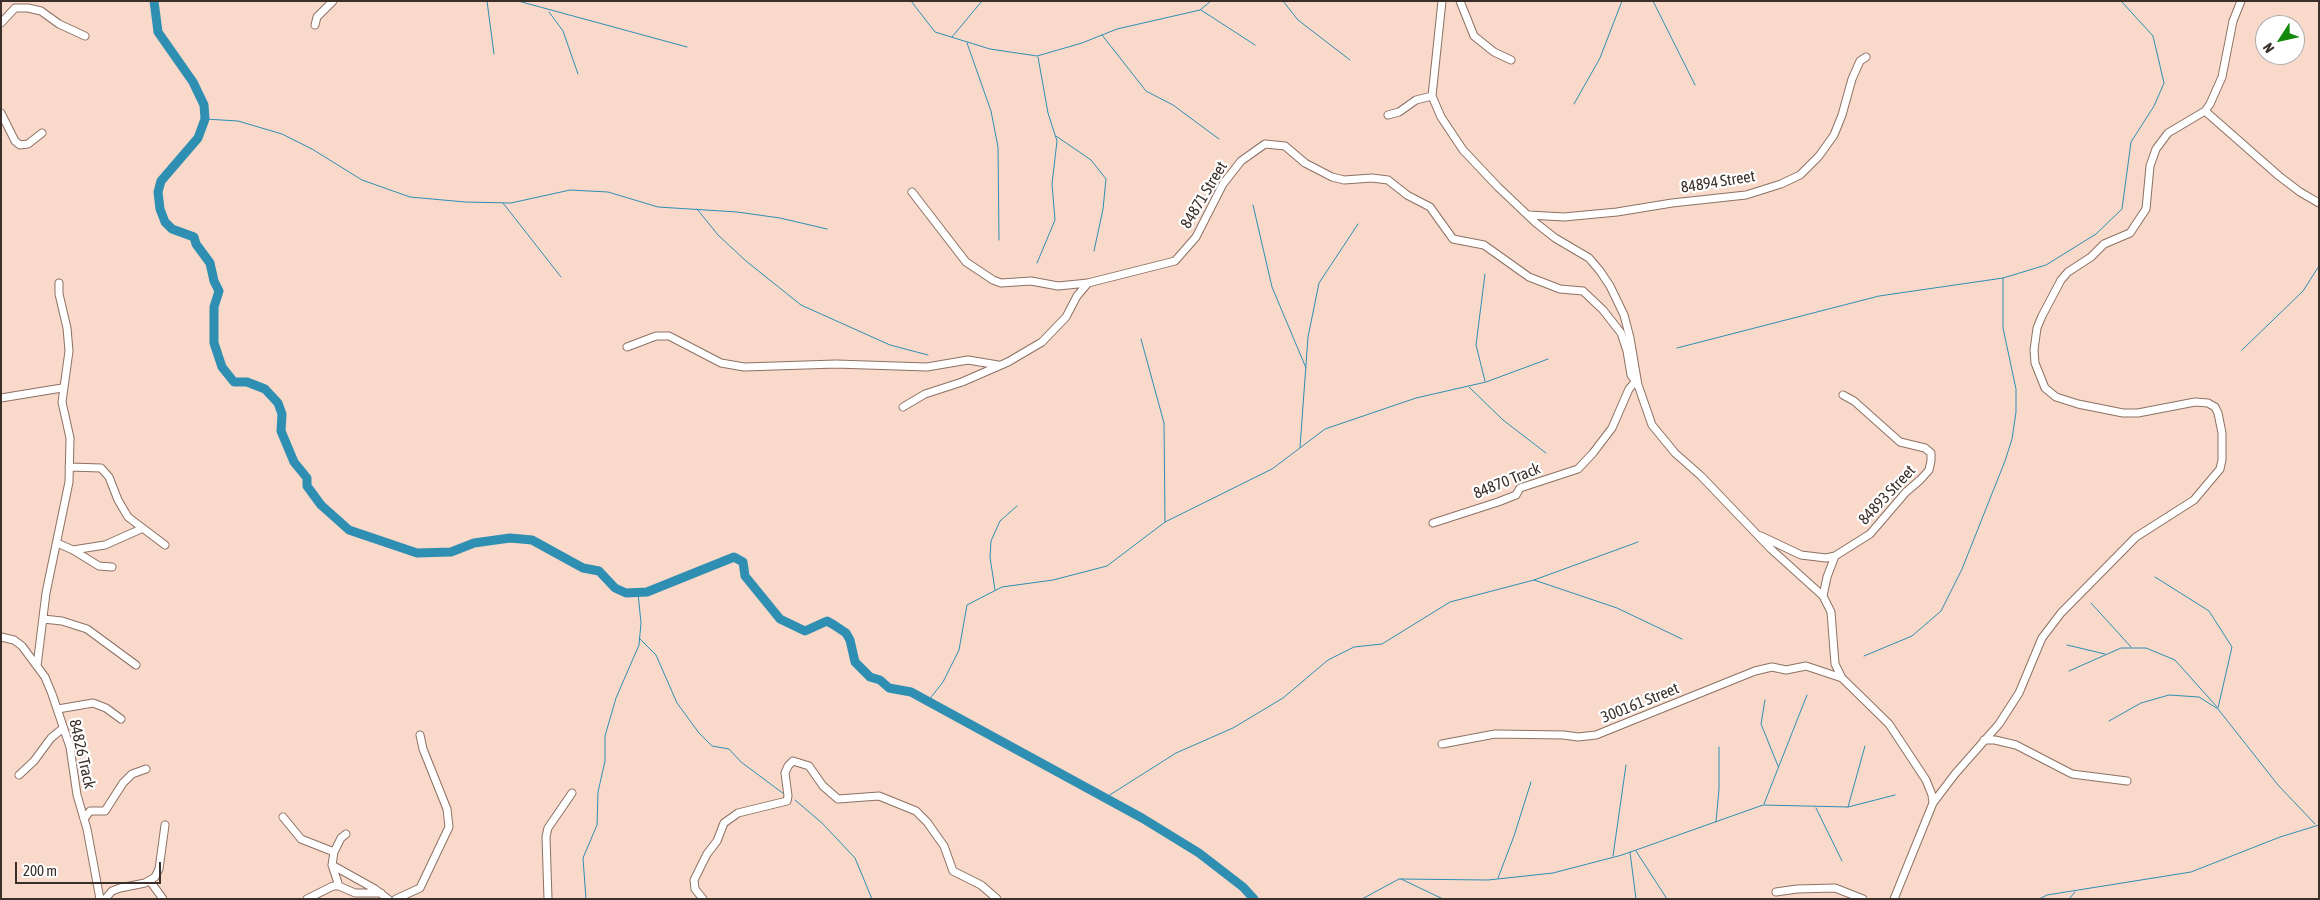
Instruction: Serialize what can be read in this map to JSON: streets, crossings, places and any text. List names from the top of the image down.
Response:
{
  "streets": {
    "street": [
      "84894 Street",
      "84871 Street",
      "84870 Track",
      "84893 Street",
      "300161 Street",
      "84826 Track"
    ]
  },
  "crossings": [
    ["84871 Street", "84870 Track"]
  ],
  "scale_bar": "200 m",
  "north": "bottom left"
}
